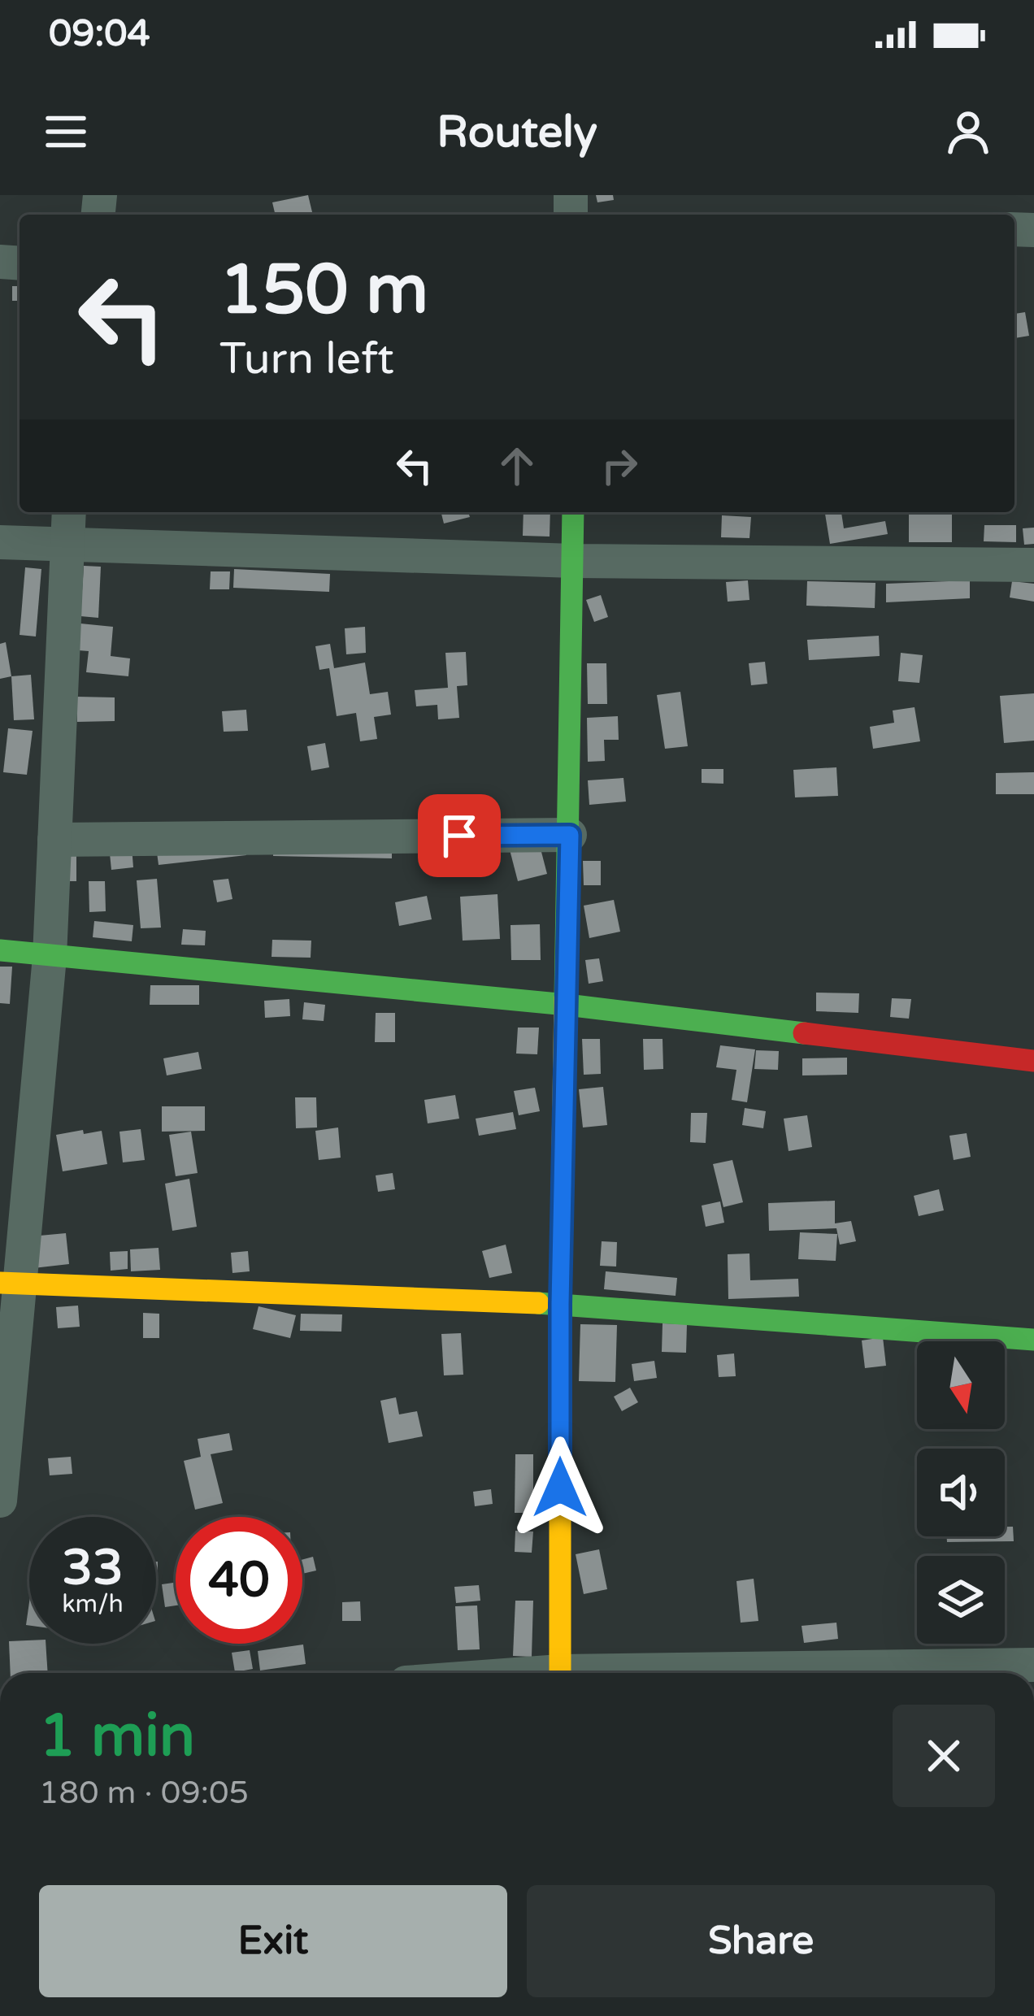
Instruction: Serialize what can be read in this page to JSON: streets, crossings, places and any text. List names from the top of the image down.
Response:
{
  "north": "bottom",
  "page": {
    "status": "09:04",
    "header": "Routely",
    "turn": ["150 m", "Turn left"],
    "speed": "33 km/h",
    "limit": "40",
    "heading": ["1 min", "180 m · 09:05"],
    "buttons": ["Exit", "Share"]
  }
}
